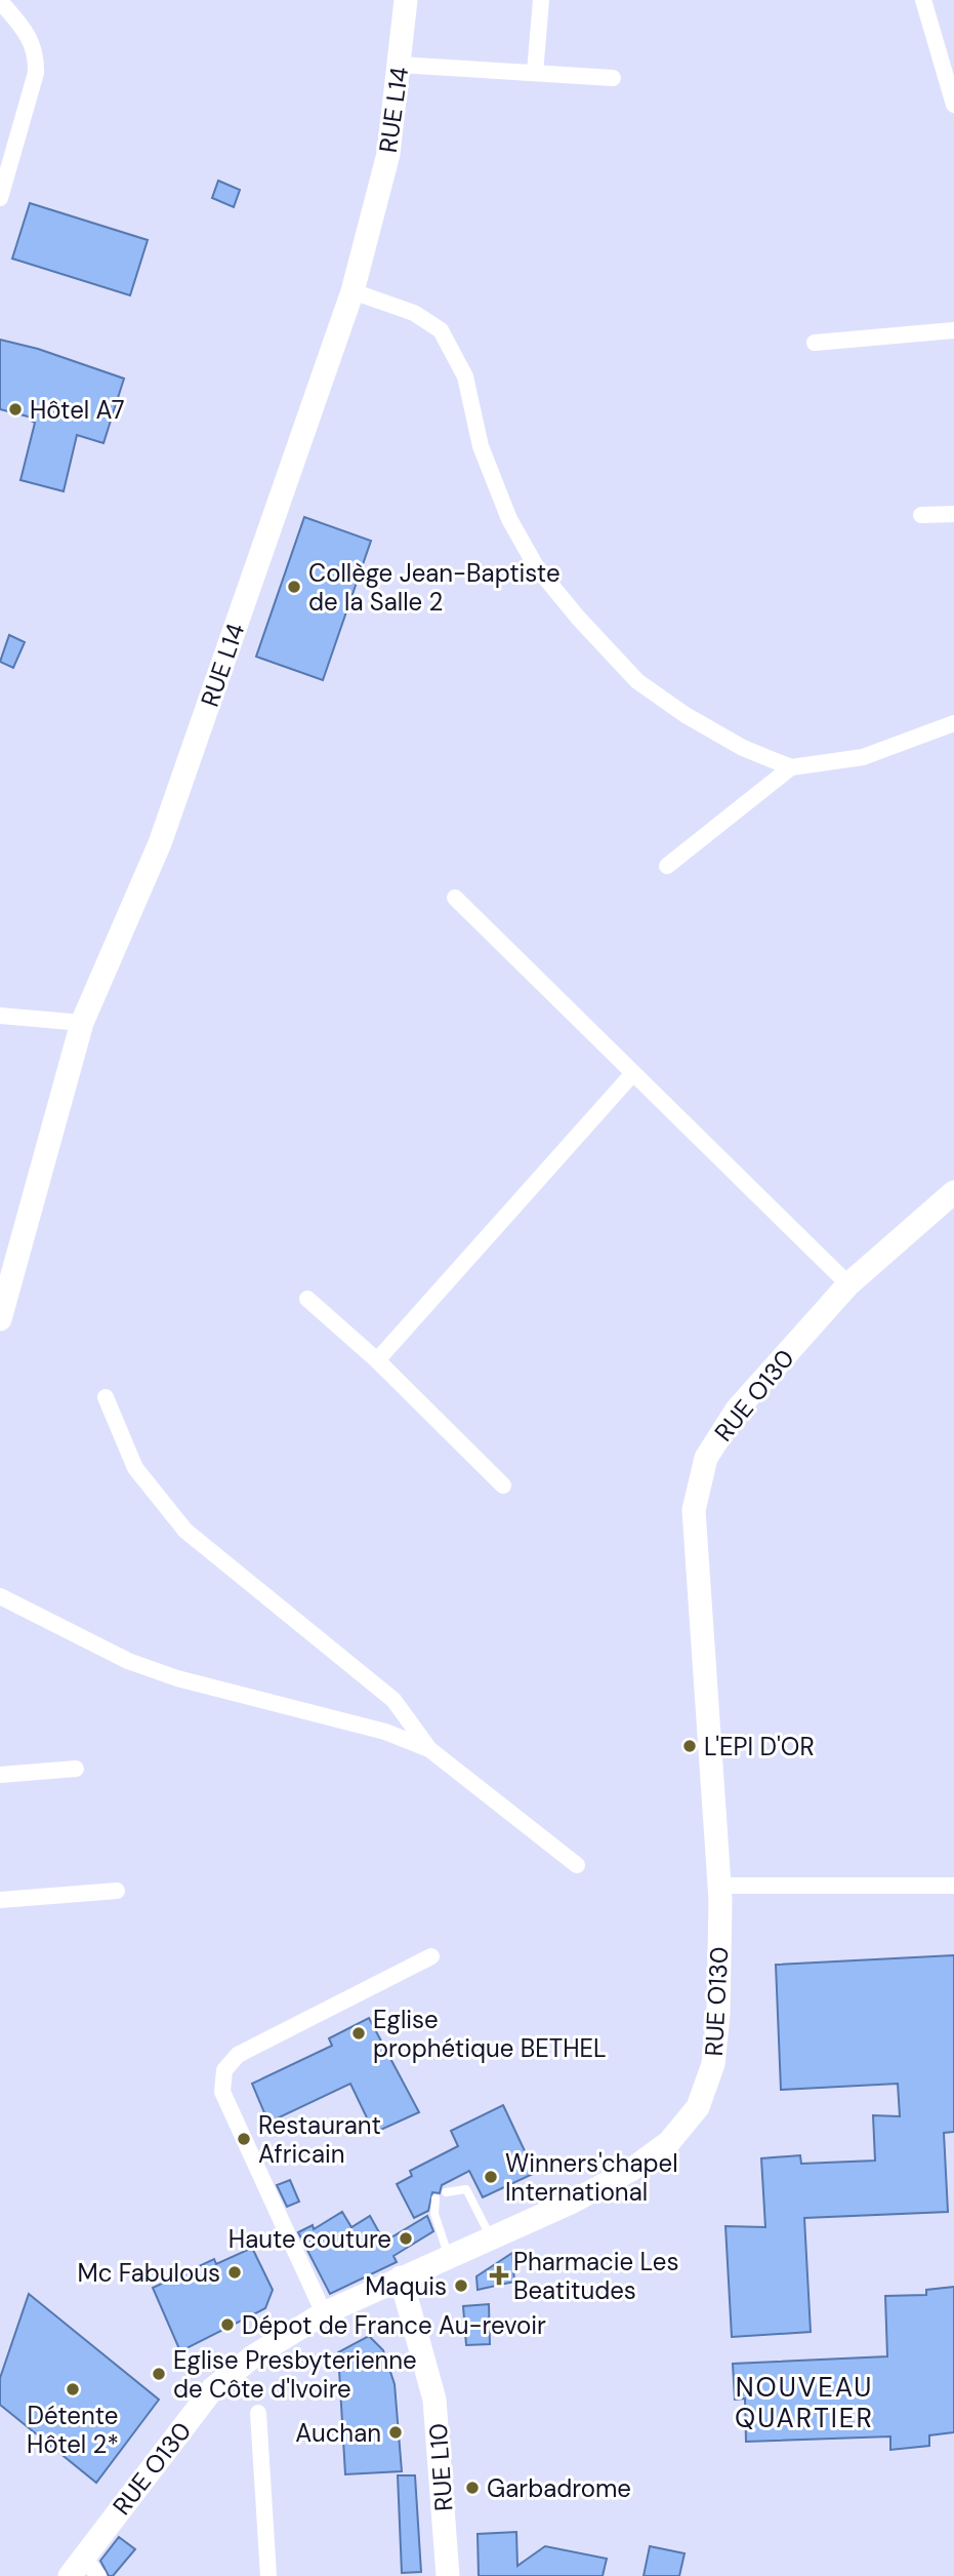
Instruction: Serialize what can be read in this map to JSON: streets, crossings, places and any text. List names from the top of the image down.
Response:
{
  "streets": {
    "street": ["RUE L14", "RUE O130", "RUE L10"]
  },
  "crossings": [
    ["RUE O130", "RUE L10"]
  ],
  "districts": ["NOUVEAU QUARTIER"],
  "places": {
    "other": [
      "Hôtel A7",
      "Collège Jean-Baptiste de la Salle 2",
      "L'EPI D'OR",
      "Eglise prophétique BETHEL",
      "Restaurant Africain",
      "Winners'chapel International",
      "Haute couture",
      "Mc Fabulous",
      "Maquis",
      "Dépot de France Au-revoir",
      "Eglise Presbyterienne de Côte d'Ivoire",
      "Détente Hôtel 2*",
      "Auchan",
      "Garbadrome"
    ],
    "health": ["Pharmacie Les Beatitudes"]
  }
}
